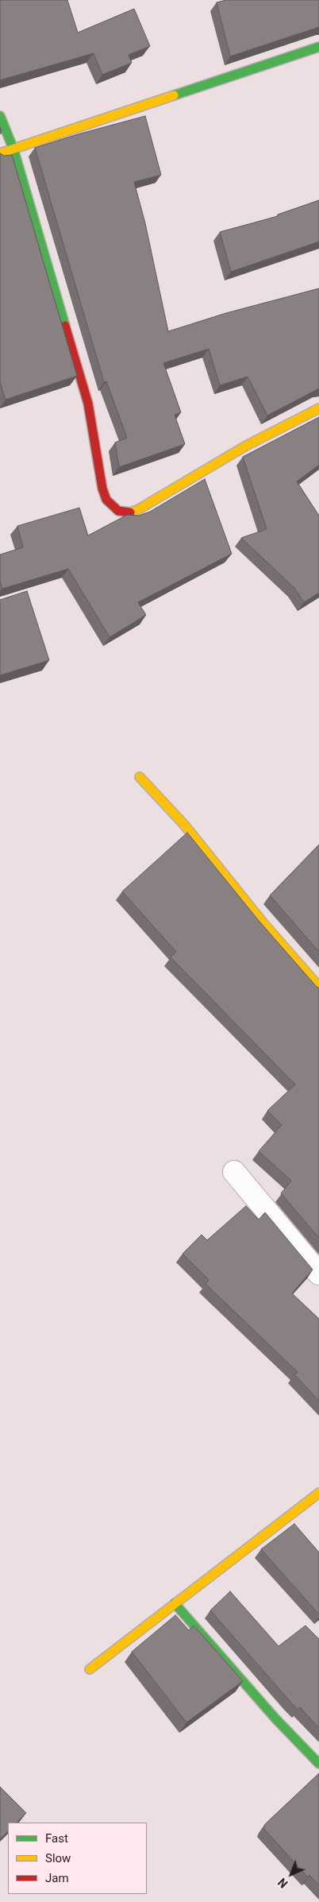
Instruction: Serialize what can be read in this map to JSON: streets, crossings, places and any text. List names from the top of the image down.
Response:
{
  "legend": ["Fast", "Slow", "Jam"],
  "north": "bottom left"
}
